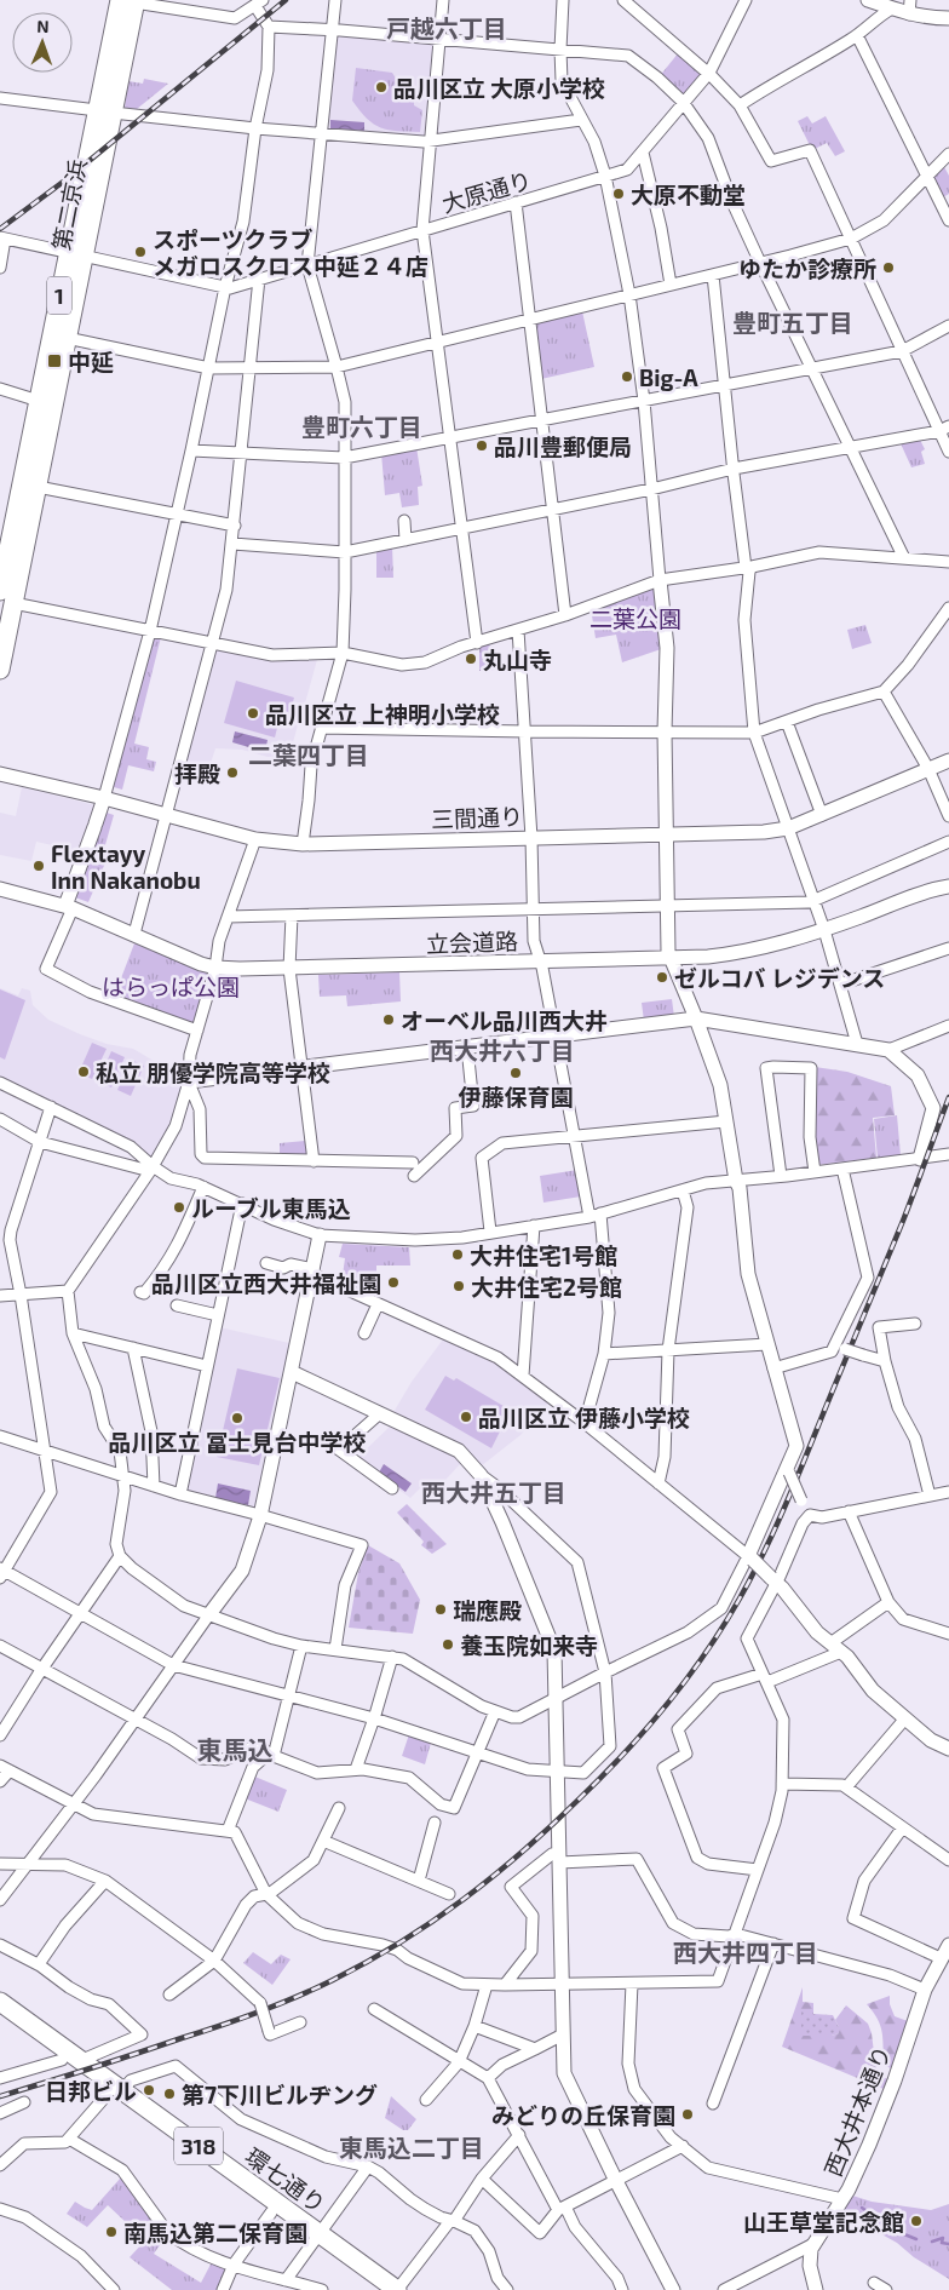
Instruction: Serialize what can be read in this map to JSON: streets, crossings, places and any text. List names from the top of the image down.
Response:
{
  "streets": {
    "main road": [
      "第二京浜",
      "1",
      "318",
      "環七通り"
    ],
    "street": [
      "大原通り",
      "三間通り",
      "立会道路",
      "西大井本通り"
    ]
  },
  "crossings": [
    ["大原通り", "第二京浜"]
  ],
  "districts": [
    "戸越六丁目",
    "豊町五丁目",
    "豊町六丁目",
    "二葉四丁目",
    "西大井六丁目",
    "西大井五丁目",
    "東馬込",
    "西大井四丁目",
    "東馬込二丁目"
  ],
  "parks": ["二葉公園", "はらっぱ公園"],
  "places": {
    "other": [
      "品川区立 大原小学校",
      "大原不動堂",
      "スポーツクラブ メガロスクロス中延２４店",
      "ゆたか診療所",
      "Big-A",
      "品川豊郵便局",
      "丸山寺",
      "品川区立 上神明小学校",
      "拝殿",
      "Flextayy Inn Nakanobu",
      "ゼルコバ レジデンス",
      "オーベル品川西大井",
      "私立 朋優学院高等学校",
      "伊藤保育園",
      "ルーブル東馬込",
      "大井住宅1号館",
      "品川区立西大井福祉園",
      "大井住宅2号館",
      "品川区立 伊藤小学校",
      "品川区立 冨士見台中学校",
      "瑞應殿",
      "養玉院如来寺",
      "日邦ビル",
      "第7下川ビルヂング",
      "みどりの丘保育園",
      "山王草堂記念館",
      "南馬込第二保育園"
    ],
    "transit": ["中延"]
  },
  "north": "top"
}
